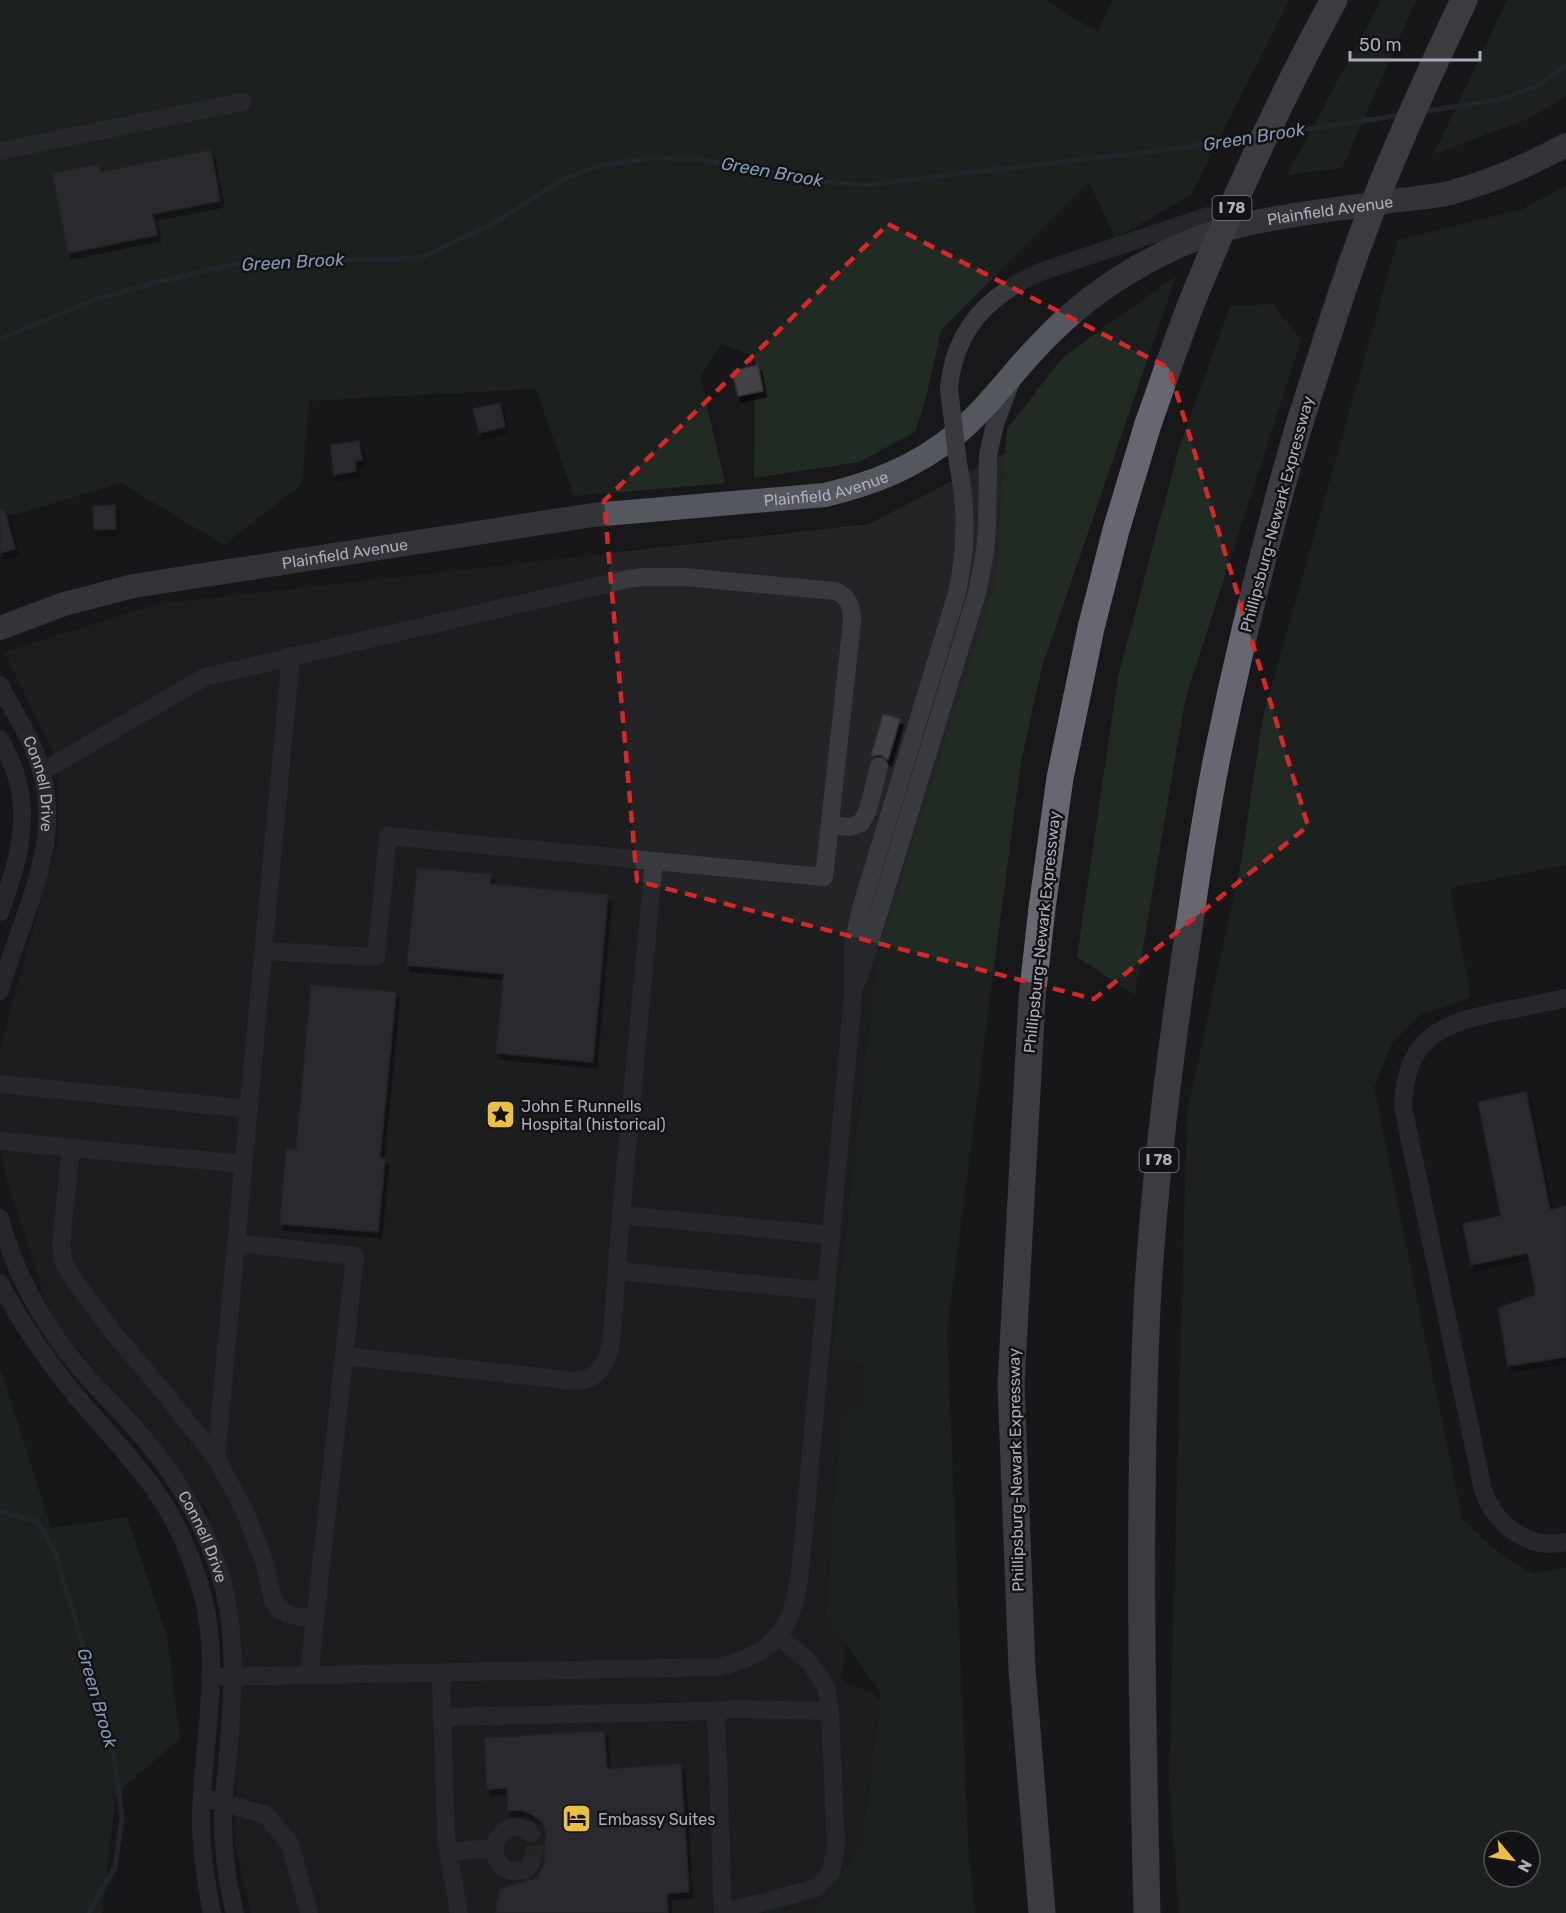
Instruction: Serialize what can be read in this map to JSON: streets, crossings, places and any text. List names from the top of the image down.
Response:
{
  "streets": {
    "highway": ["I 78", "Phillipsburg-Newark Expressway"],
    "main road": ["Plainfield Avenue"],
    "street": ["Connell Drive"]
  },
  "water": ["Green Brook"],
  "places": {
    "place": ["John E Runnells Hospital (historical)"],
    "hotel": ["Embassy Suites"]
  },
  "scale_bar": "50 m",
  "north": "bottom right"
}
